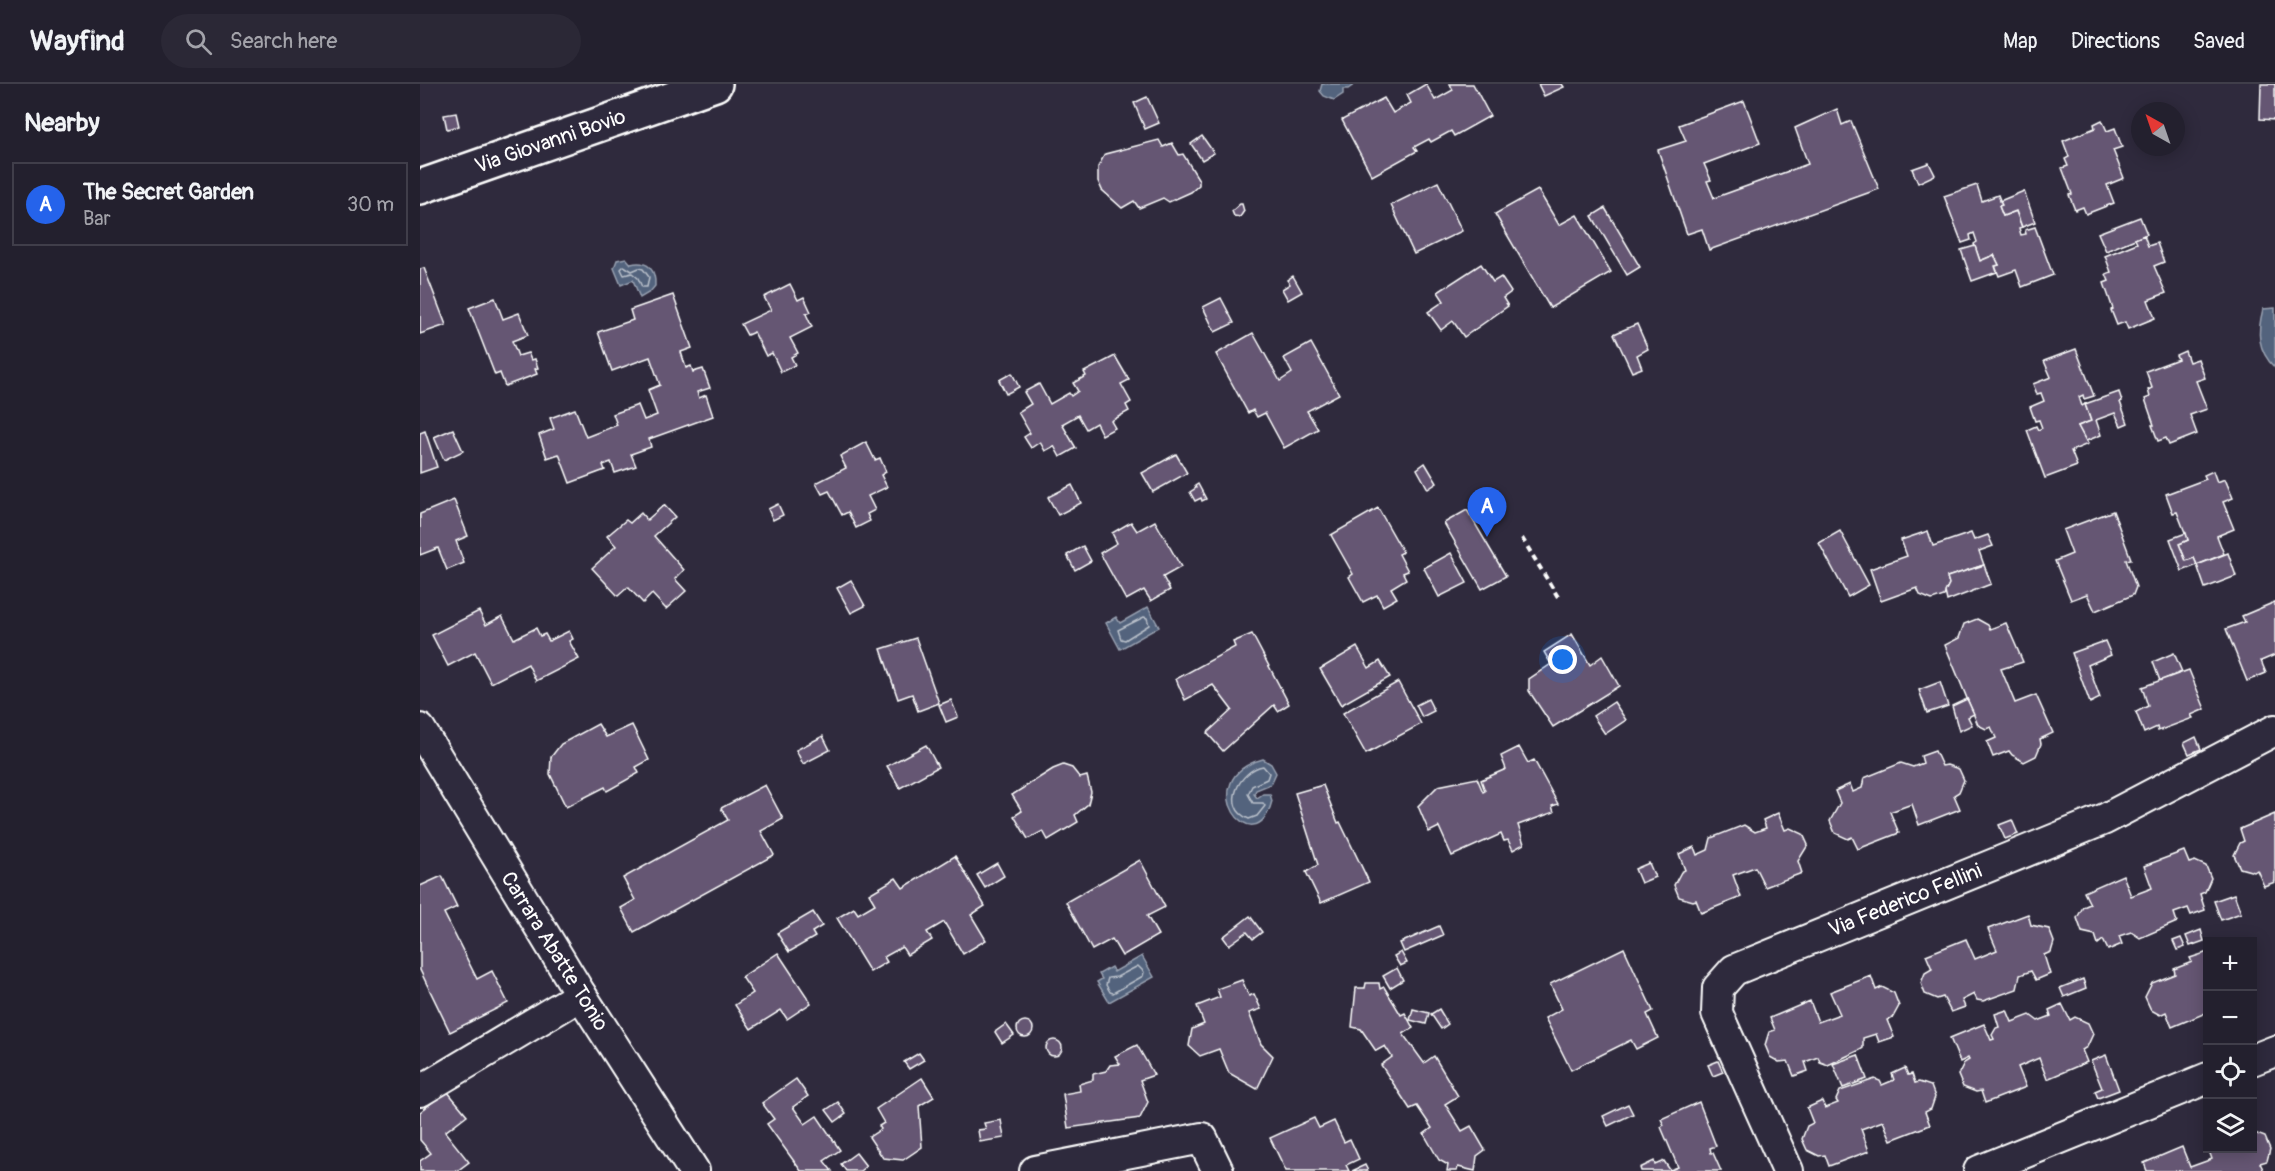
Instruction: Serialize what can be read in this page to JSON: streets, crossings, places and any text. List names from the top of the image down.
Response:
{
  "streets": {
    "main road": ["Via Giovanni Bovio"],
    "street": ["Via Federico Fellini", "Carrara Abatte Tonio"]
  },
  "north": "top left",
  "page": {
    "header": "Wayfind",
    "search": "Search here",
    "nav": ["Map", "Directions", "Saved"],
    "heading": "Nearby",
    "list": [
      {
        "mark": "A",
        "name": "The Secret Garden",
        "note": "Bar",
        "value": "30 m"
      }
    ],
    "pins": "A",
    "map_buttons": ["+", "−"]
  }
}
